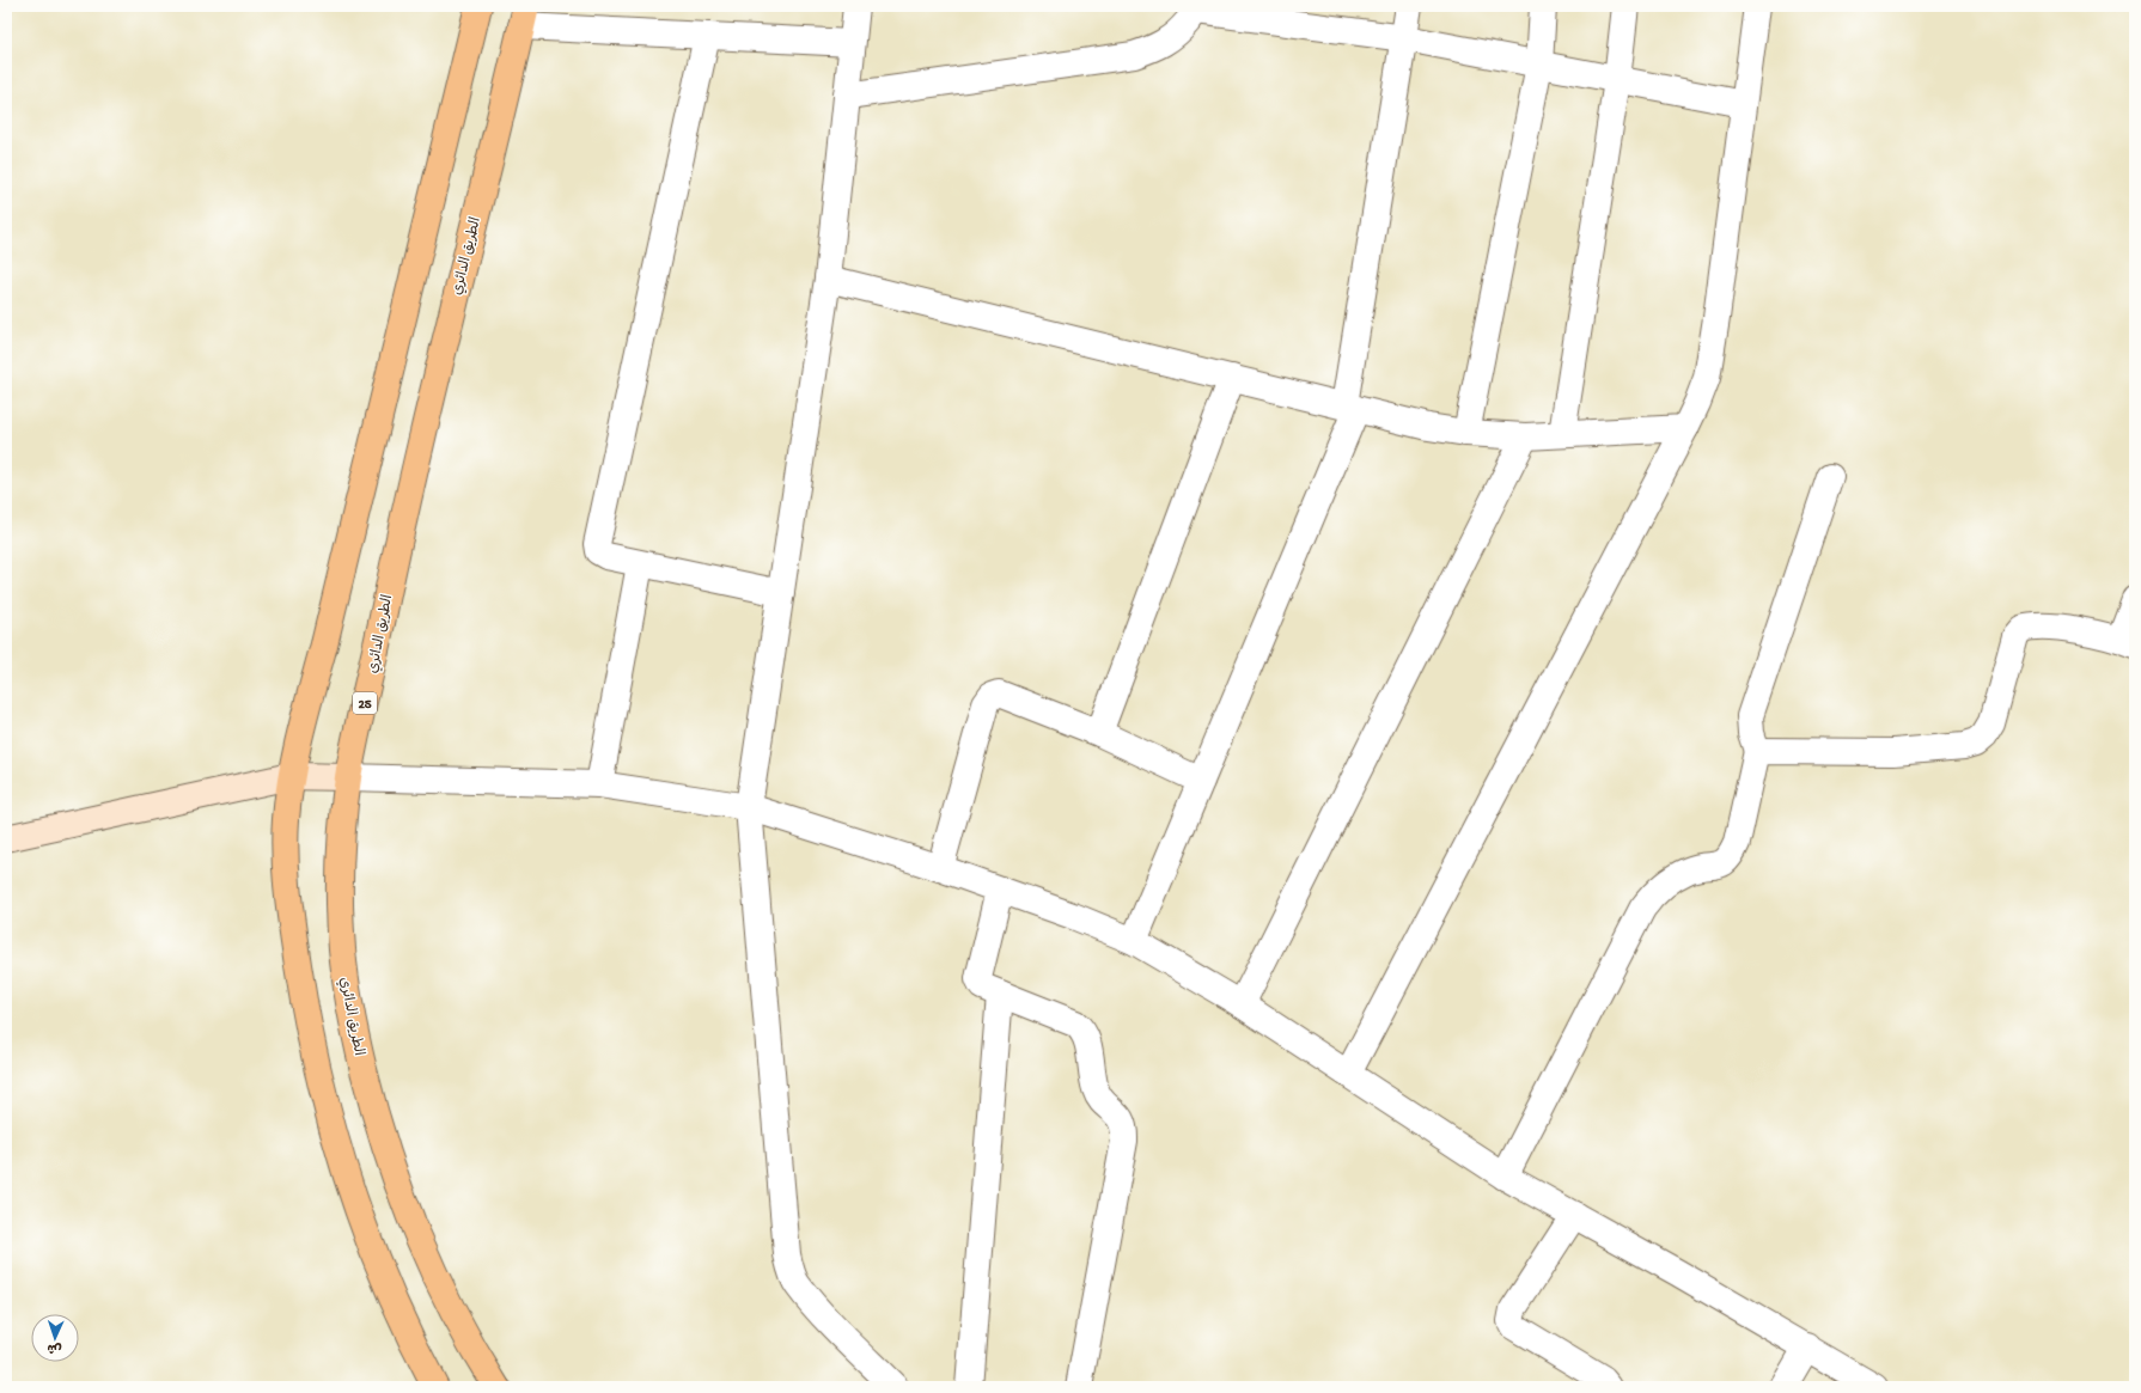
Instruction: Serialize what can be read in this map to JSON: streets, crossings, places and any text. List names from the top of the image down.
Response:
{
  "streets": {
    "highway": ["الطريق الدائري", "25"]
  },
  "north": "bottom"
}
